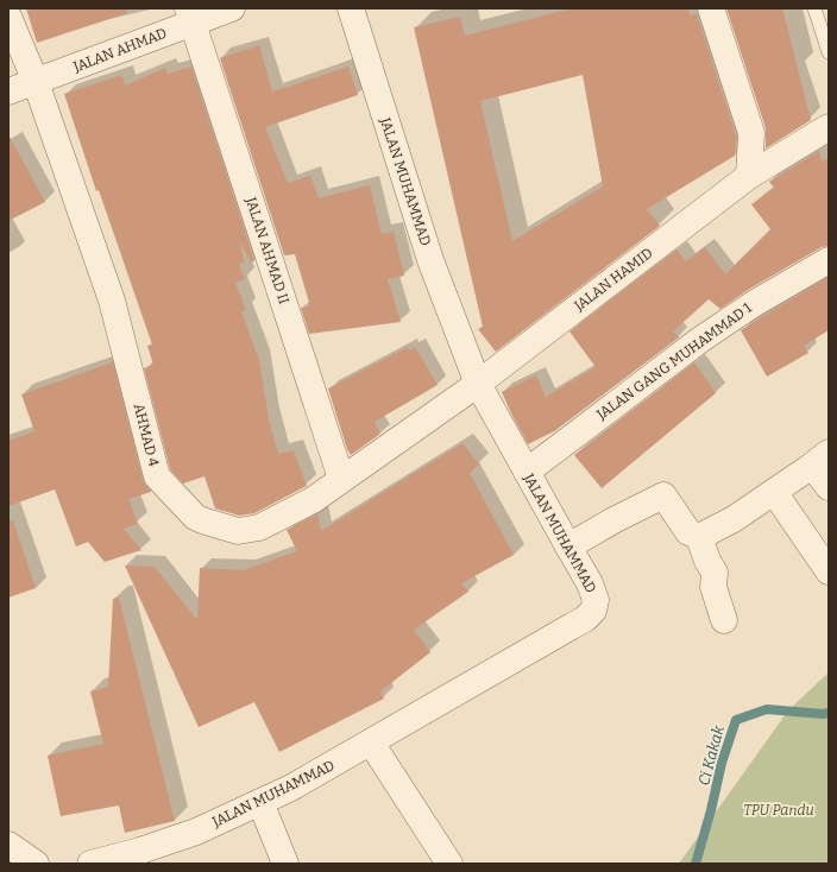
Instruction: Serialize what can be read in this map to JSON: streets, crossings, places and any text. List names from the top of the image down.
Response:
{
  "streets": {
    "street": [
      "JALAN AHMAD",
      "JALAN MUHAMMAD",
      "JALAN AHMAD II",
      "JALAN HAMID",
      "JALAN GANG MUHAMMAD 1",
      "AHMAD 4"
    ]
  },
  "crossings": [
    ["JALAN AHMAD", "JALAN AHMAD II"],
    ["JALAN AHMAD", "AHMAD 4"],
    ["JALAN MUHAMMAD", "JALAN HAMID"],
    ["JALAN MUHAMMAD", "JALAN GANG MUHAMMAD 1"],
    ["JALAN MUHAMMAD", "AHMAD 4"],
    ["JALAN AHMAD II", "AHMAD 4"],
    ["JALAN HAMID", "AHMAD 4"]
  ],
  "water": ["Ci Kakak"],
  "parks": ["TPU Pandu"]
}
